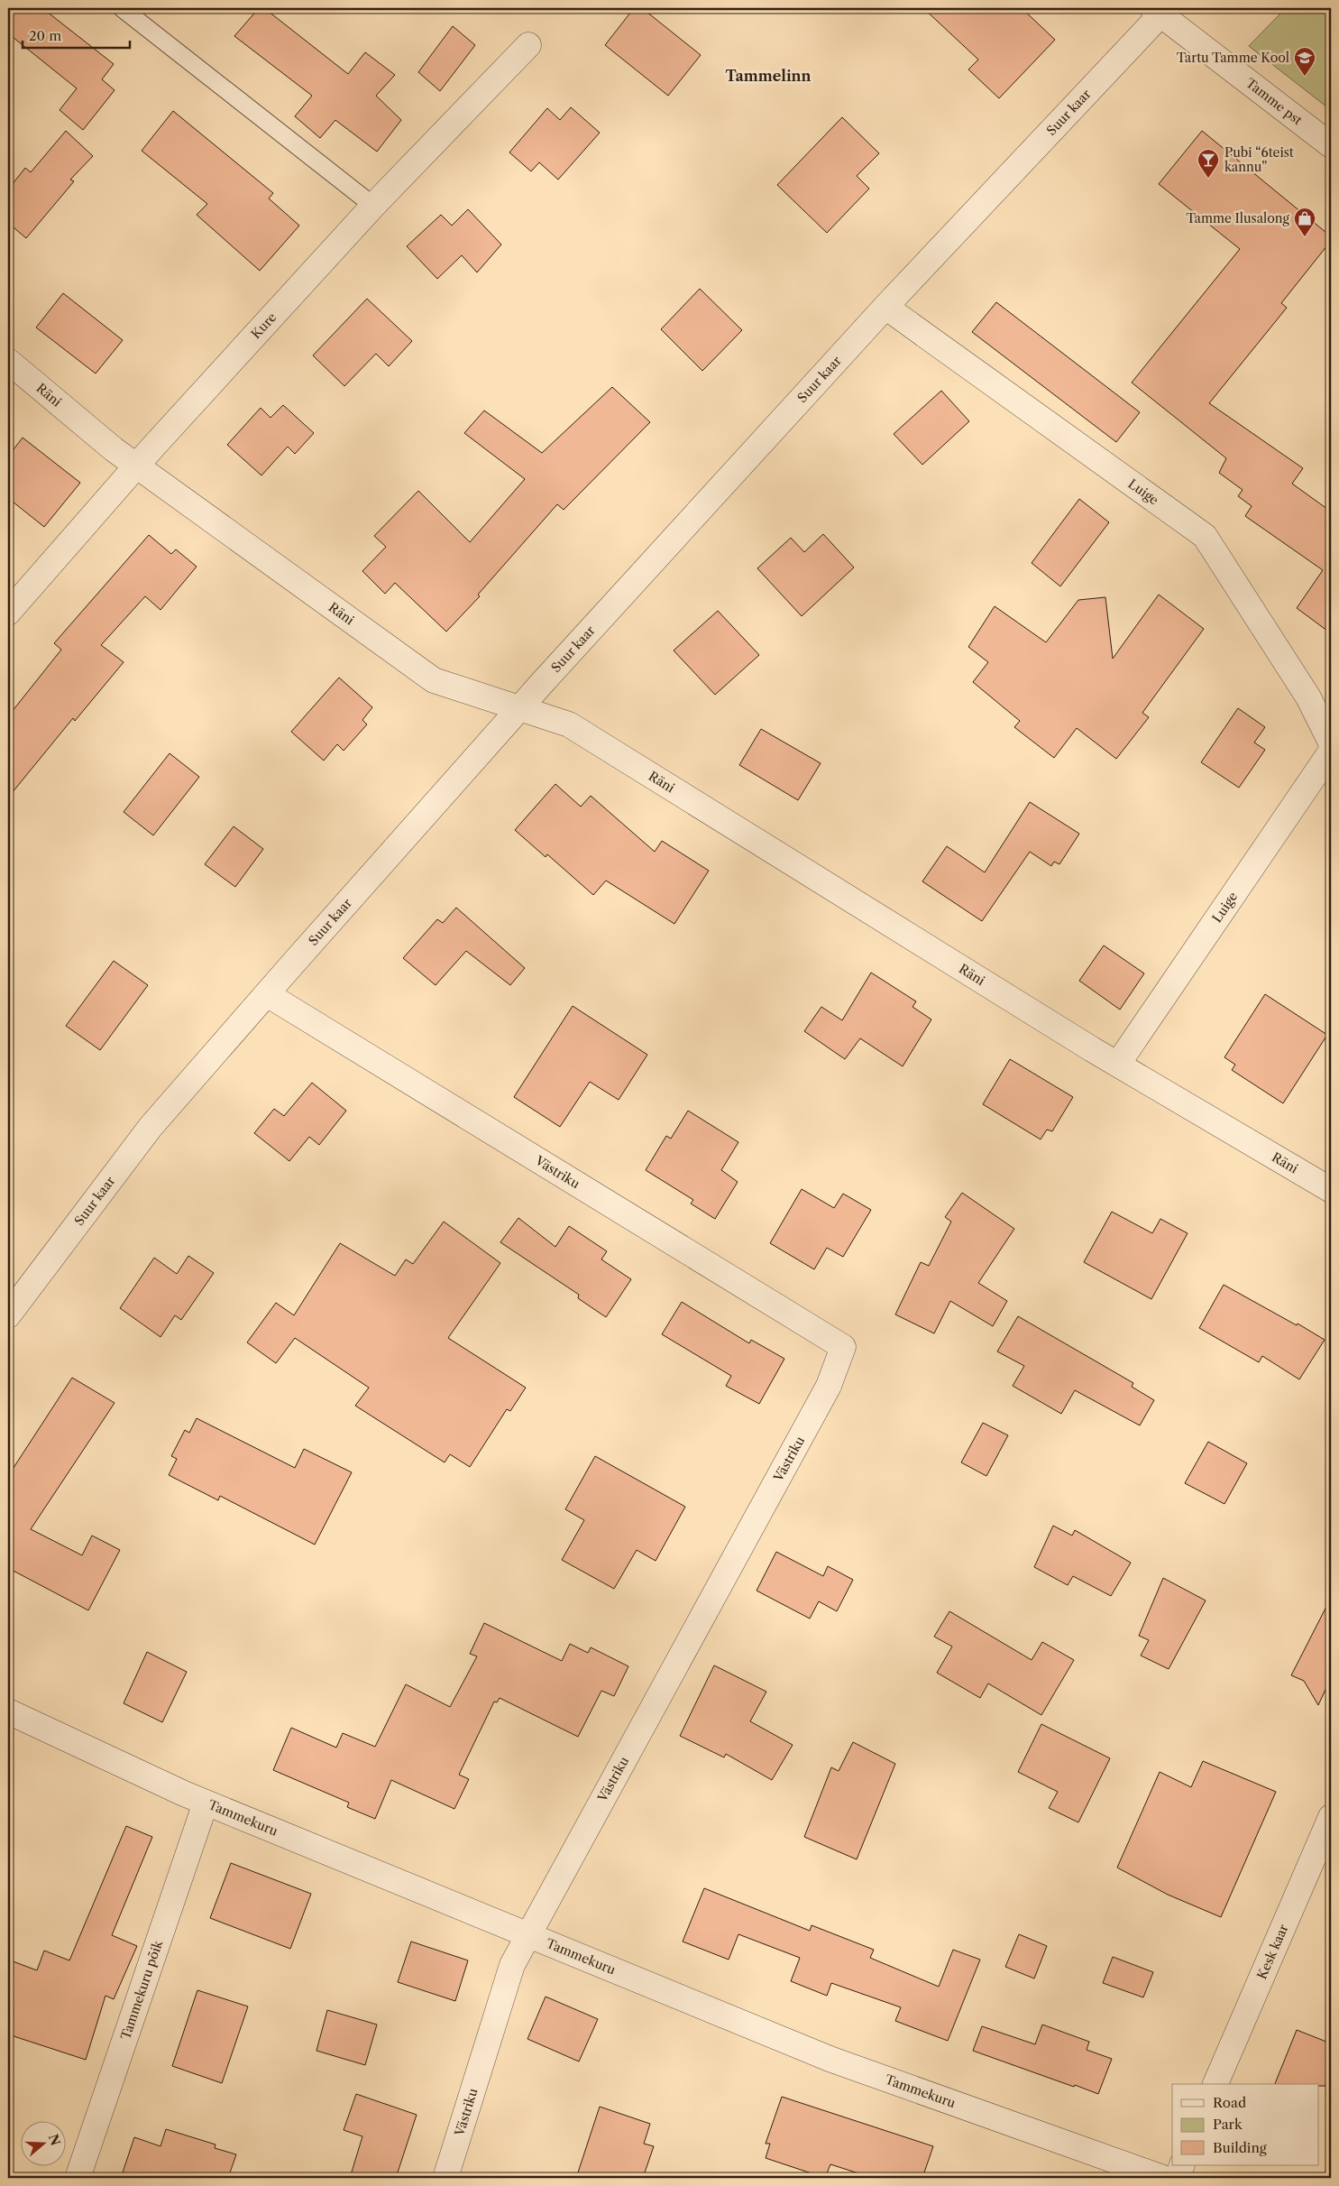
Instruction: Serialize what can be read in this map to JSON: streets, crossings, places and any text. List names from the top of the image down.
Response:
{
  "streets": {
    "street": [
      "Tamme pst",
      "Suur kaar",
      "Kure",
      "Räni",
      "Luige",
      "Västriku",
      "Tammekuru",
      "Kesk kaar",
      "Tammekuru põik"
    ]
  },
  "crossings": [
    ["Tamme pst", "Suur kaar"],
    ["Suur kaar", "Räni"],
    ["Suur kaar", "Luige"],
    ["Suur kaar", "Västriku"],
    ["Kure", "Räni"],
    ["Räni", "Luige"],
    ["Västriku", "Tammekuru"],
    ["Tammekuru", "Tammekuru põik"]
  ],
  "districts": ["Tammelinn"],
  "places": {
    "school or university": ["Tartu Tamme Kool"],
    "bar": ["Pubi “6teist kannu”"],
    "shop": ["Tamme Ilusalong"]
  },
  "legend": ["Road", "Park", "Building"],
  "scale_bar": "20 m",
  "north": "right"
}
